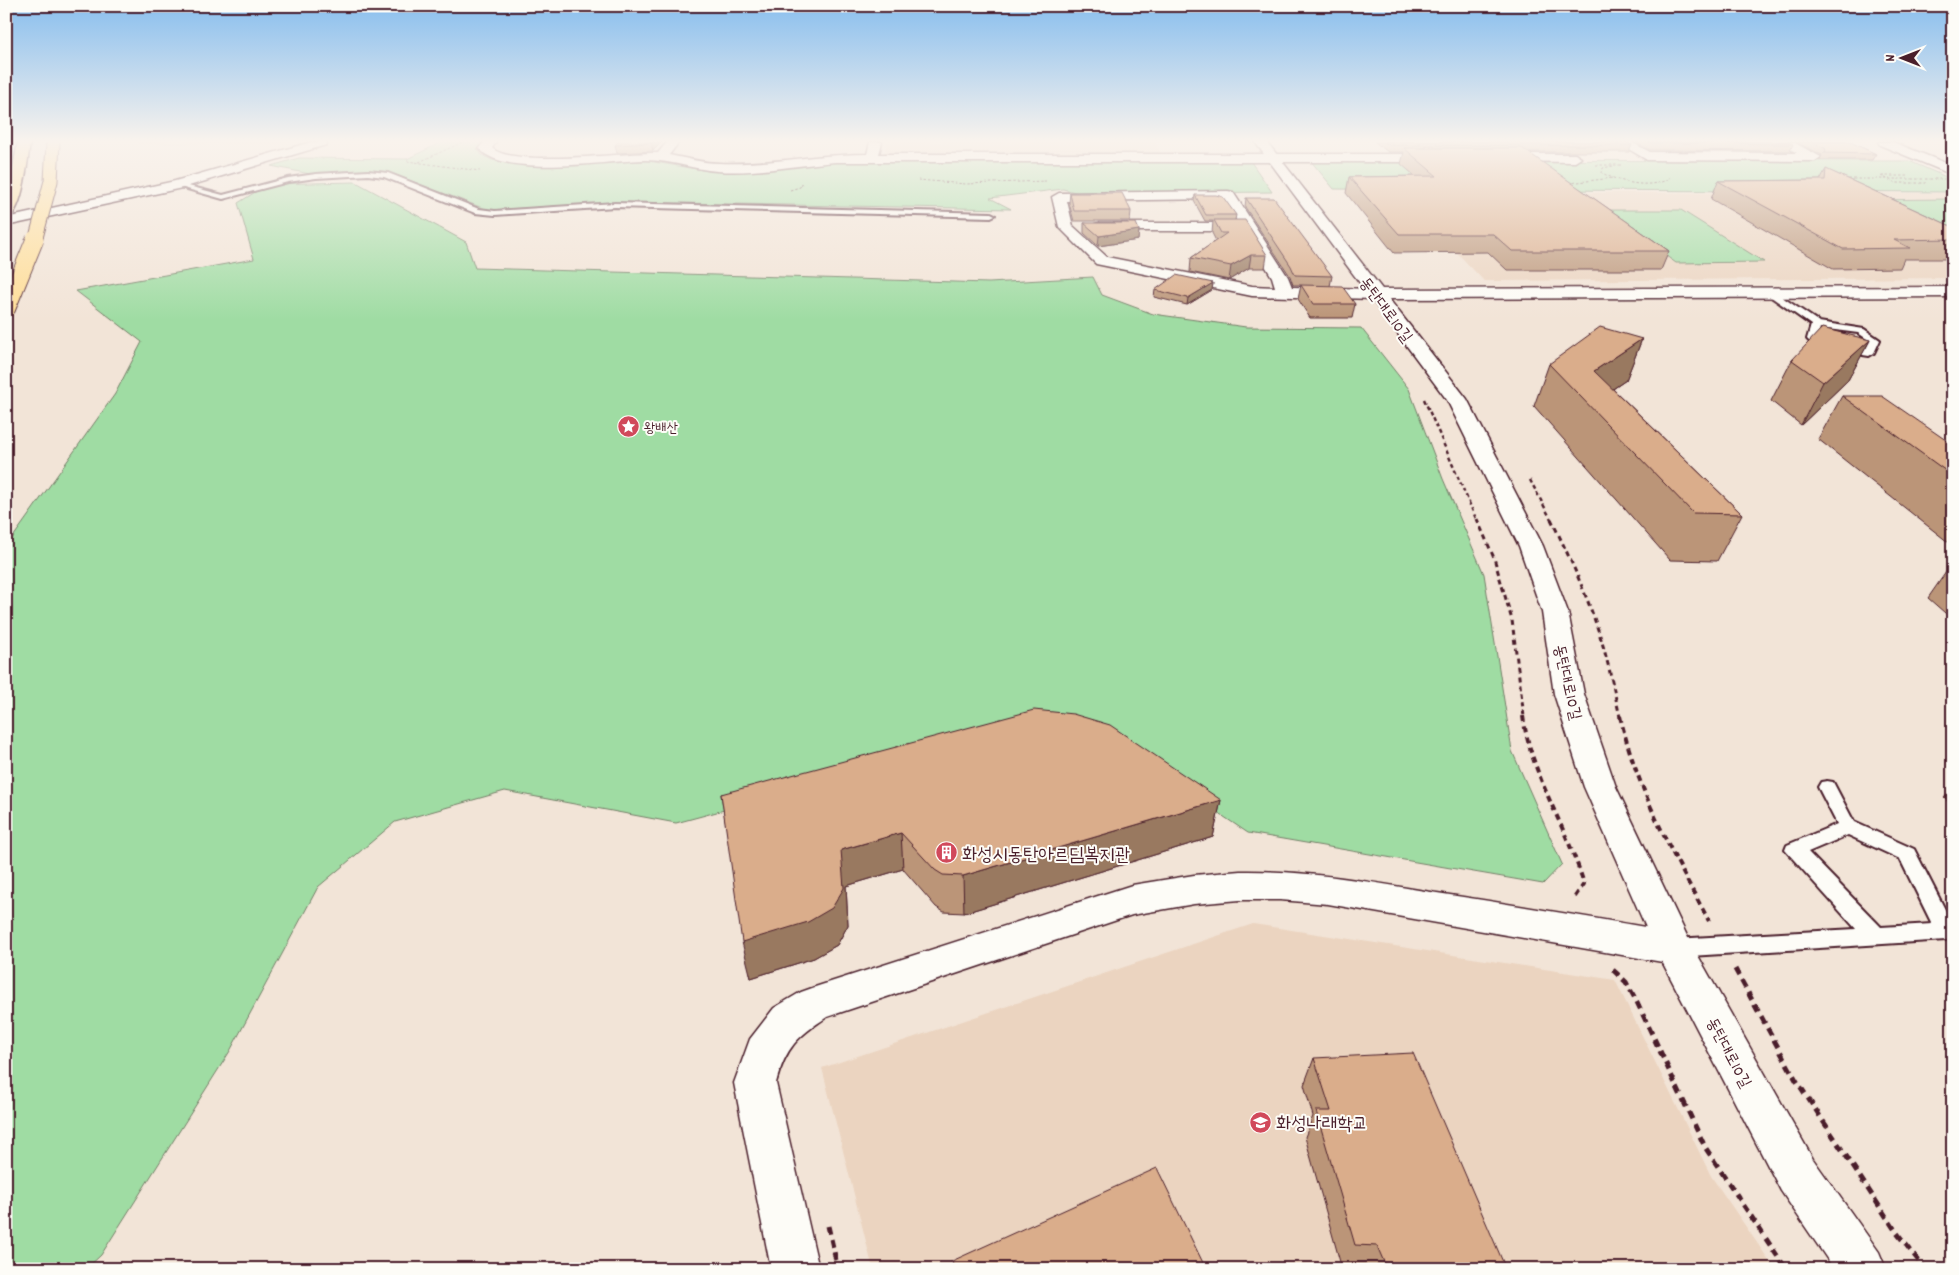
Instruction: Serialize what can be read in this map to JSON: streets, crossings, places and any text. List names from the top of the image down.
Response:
{
  "streets": {
    "street": ["동탄대로10길"]
  },
  "places": {
    "place": ["왕배산"],
    "building": ["화성시동탄아르딤복지관"],
    "school or university": ["화성나래학교"]
  },
  "north": "left"
}
